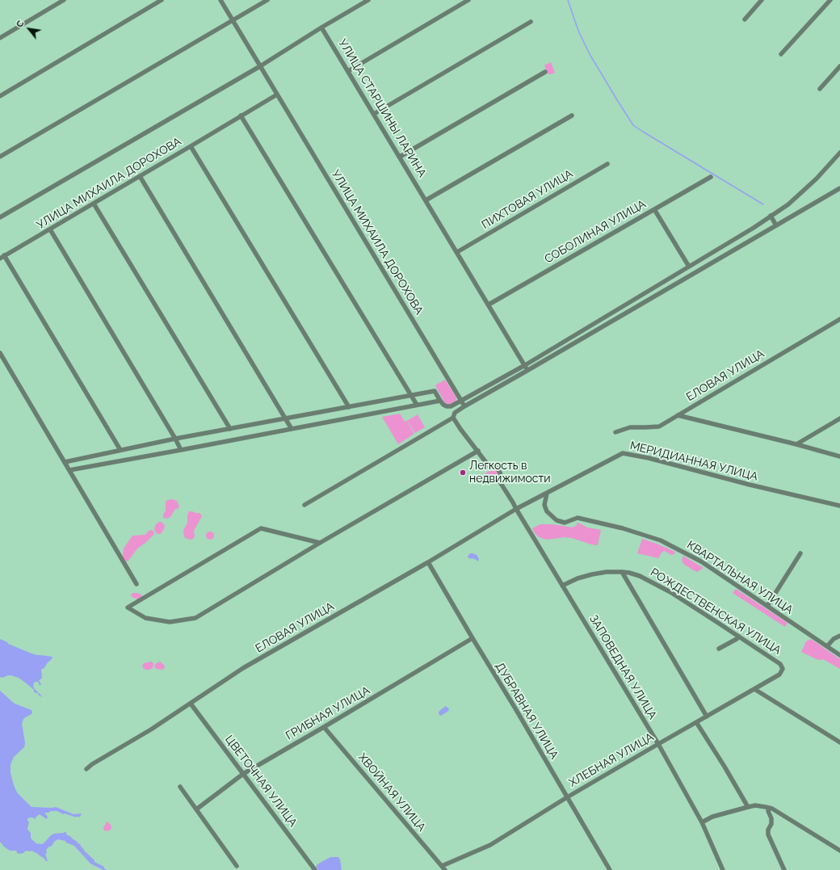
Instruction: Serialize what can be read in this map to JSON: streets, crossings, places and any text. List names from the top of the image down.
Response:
{
  "streets": {
    "street": [
      "УЛИЦА СТАРШИНЫ ЛАРИНА",
      "УЛИЦА МИХАИЛА ДОРОХОВА",
      "ПИХТОВАЯ УЛИЦА",
      "СОБОЛИНАЯ УЛИЦА",
      "ЕЛОВАЯ УЛИЦА",
      "МЕРИДИАННАЯ УЛИЦА",
      "КВАРТАЛЬНАЯ УЛИЦА",
      "РОЖДЕСТВЕНСКАЯ УЛИЦА",
      "ЗАПОВЕДНАЯ УЛИЦА",
      "ДУБРАВНАЯ УЛИЦА",
      "ГРИБНАЯ УЛИЦА",
      "ХЛЕБНАЯ УЛИЦА",
      "ЦВЕТОЧНАЯ УЛИЦА",
      "ХВОЙНАЯ УЛИЦА"
    ]
  },
  "crossings": [
    ["УЛИЦА СТАРШИНЫ ЛАРИНА", "ПИХТОВАЯ УЛИЦА"],
    ["УЛИЦА СТАРШИНЫ ЛАРИНА", "СОБОЛИНАЯ УЛИЦА"],
    ["ЕЛОВАЯ УЛИЦА", "МЕРИДИАННАЯ УЛИЦА"],
    ["ЕЛОВАЯ УЛИЦА", "ЗАПОВЕДНАЯ УЛИЦА"],
    ["ЕЛОВАЯ УЛИЦА", "ДУБРАВНАЯ УЛИЦА"],
    ["ЕЛОВАЯ УЛИЦА", "ЦВЕТОЧНАЯ УЛИЦА"],
    ["МЕРИДИАННАЯ УЛИЦА", "КВАРТАЛЬНАЯ УЛИЦА"],
    ["МЕРИДИАННАЯ УЛИЦА", "ЗАПОВЕДНАЯ УЛИЦА"],
    ["РОЖДЕСТВЕНСКАЯ УЛИЦА", "ЗАПОВЕДНАЯ УЛИЦА"],
    ["РОЖДЕСТВЕНСКАЯ УЛИЦА", "ХЛЕБНАЯ УЛИЦА"],
    ["ЗАПОВЕДНАЯ УЛИЦА", "ХЛЕБНАЯ УЛИЦА"],
    ["ДУБРАВНАЯ УЛИЦА", "ГРИБНАЯ УЛИЦА"],
    ["ДУБРАВНАЯ УЛИЦА", "ХЛЕБНАЯ УЛИЦА"],
    ["ГРИБНАЯ УЛИЦА", "ЦВЕТОЧНАЯ УЛИЦА"],
    ["ГРИБНАЯ УЛИЦА", "ХВОЙНАЯ УЛИЦА"],
    ["ХЛЕБНАЯ УЛИЦА", "ХВОЙНАЯ УЛИЦА"]
  ],
  "places": ["Легкость в недвижимости"],
  "north": "top left"
}
